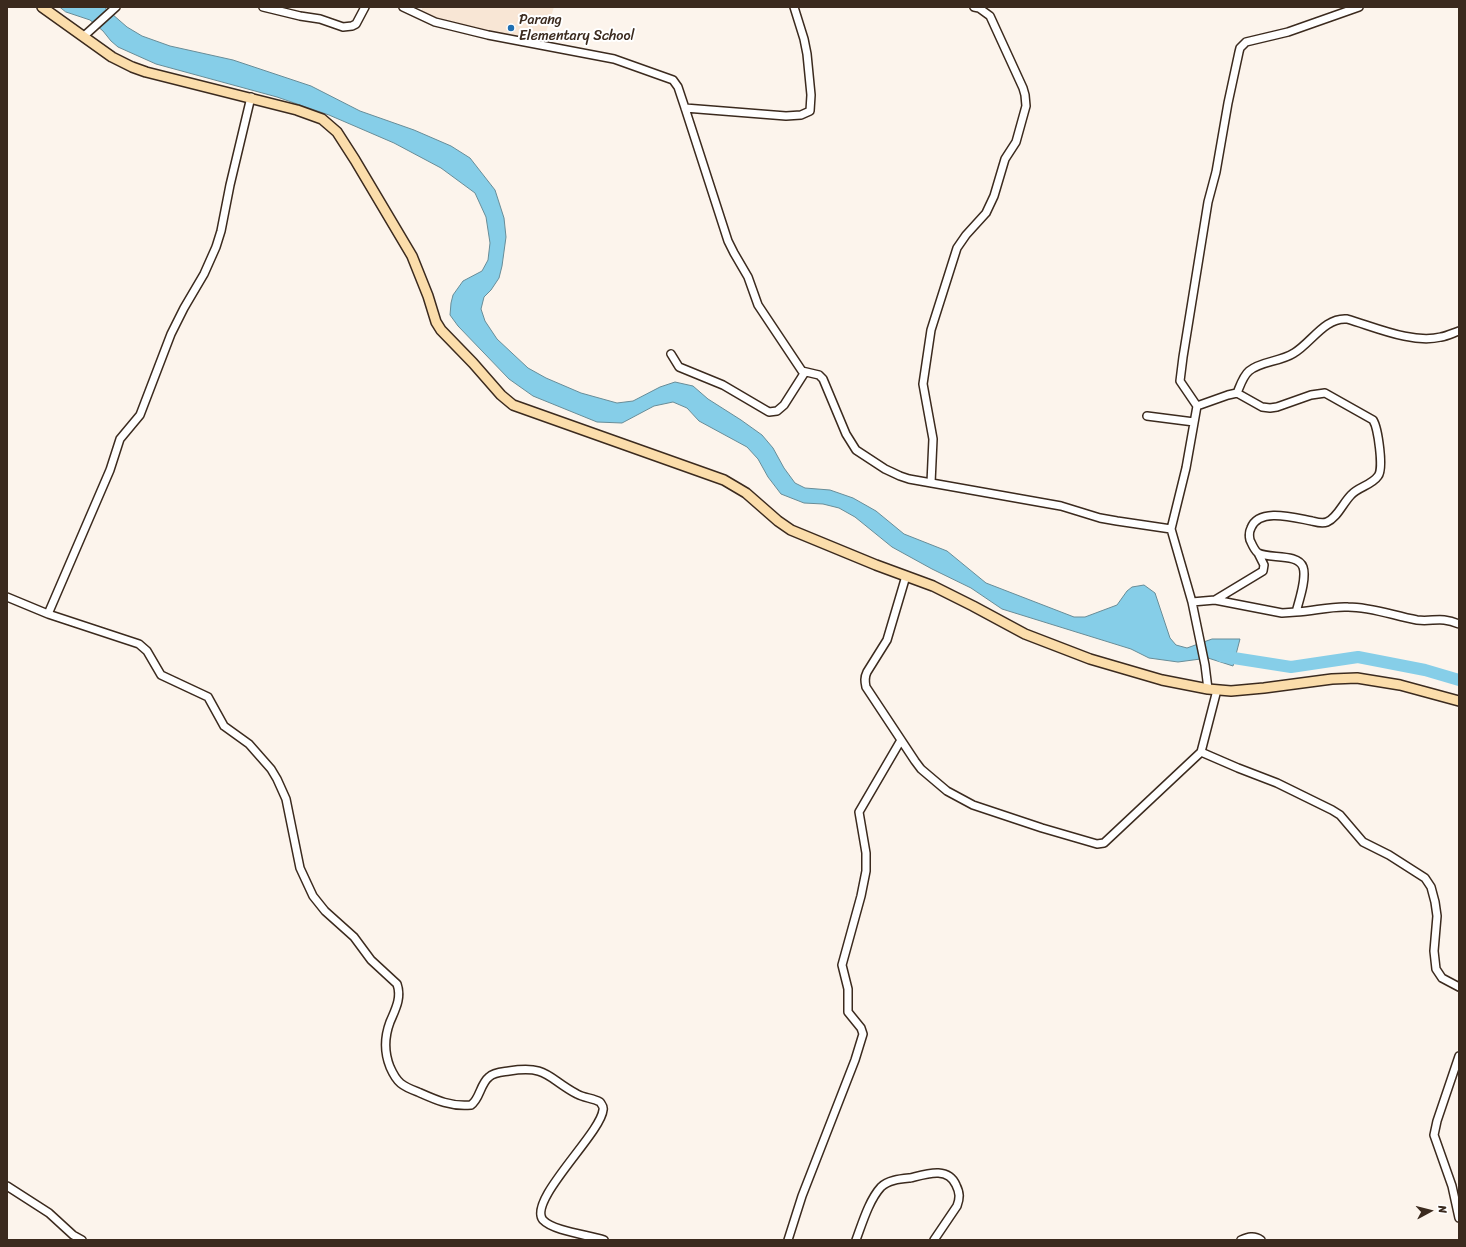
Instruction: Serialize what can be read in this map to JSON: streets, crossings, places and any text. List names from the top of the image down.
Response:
{
  "places": ["Parang Elementary School"],
  "north": "right"
}
